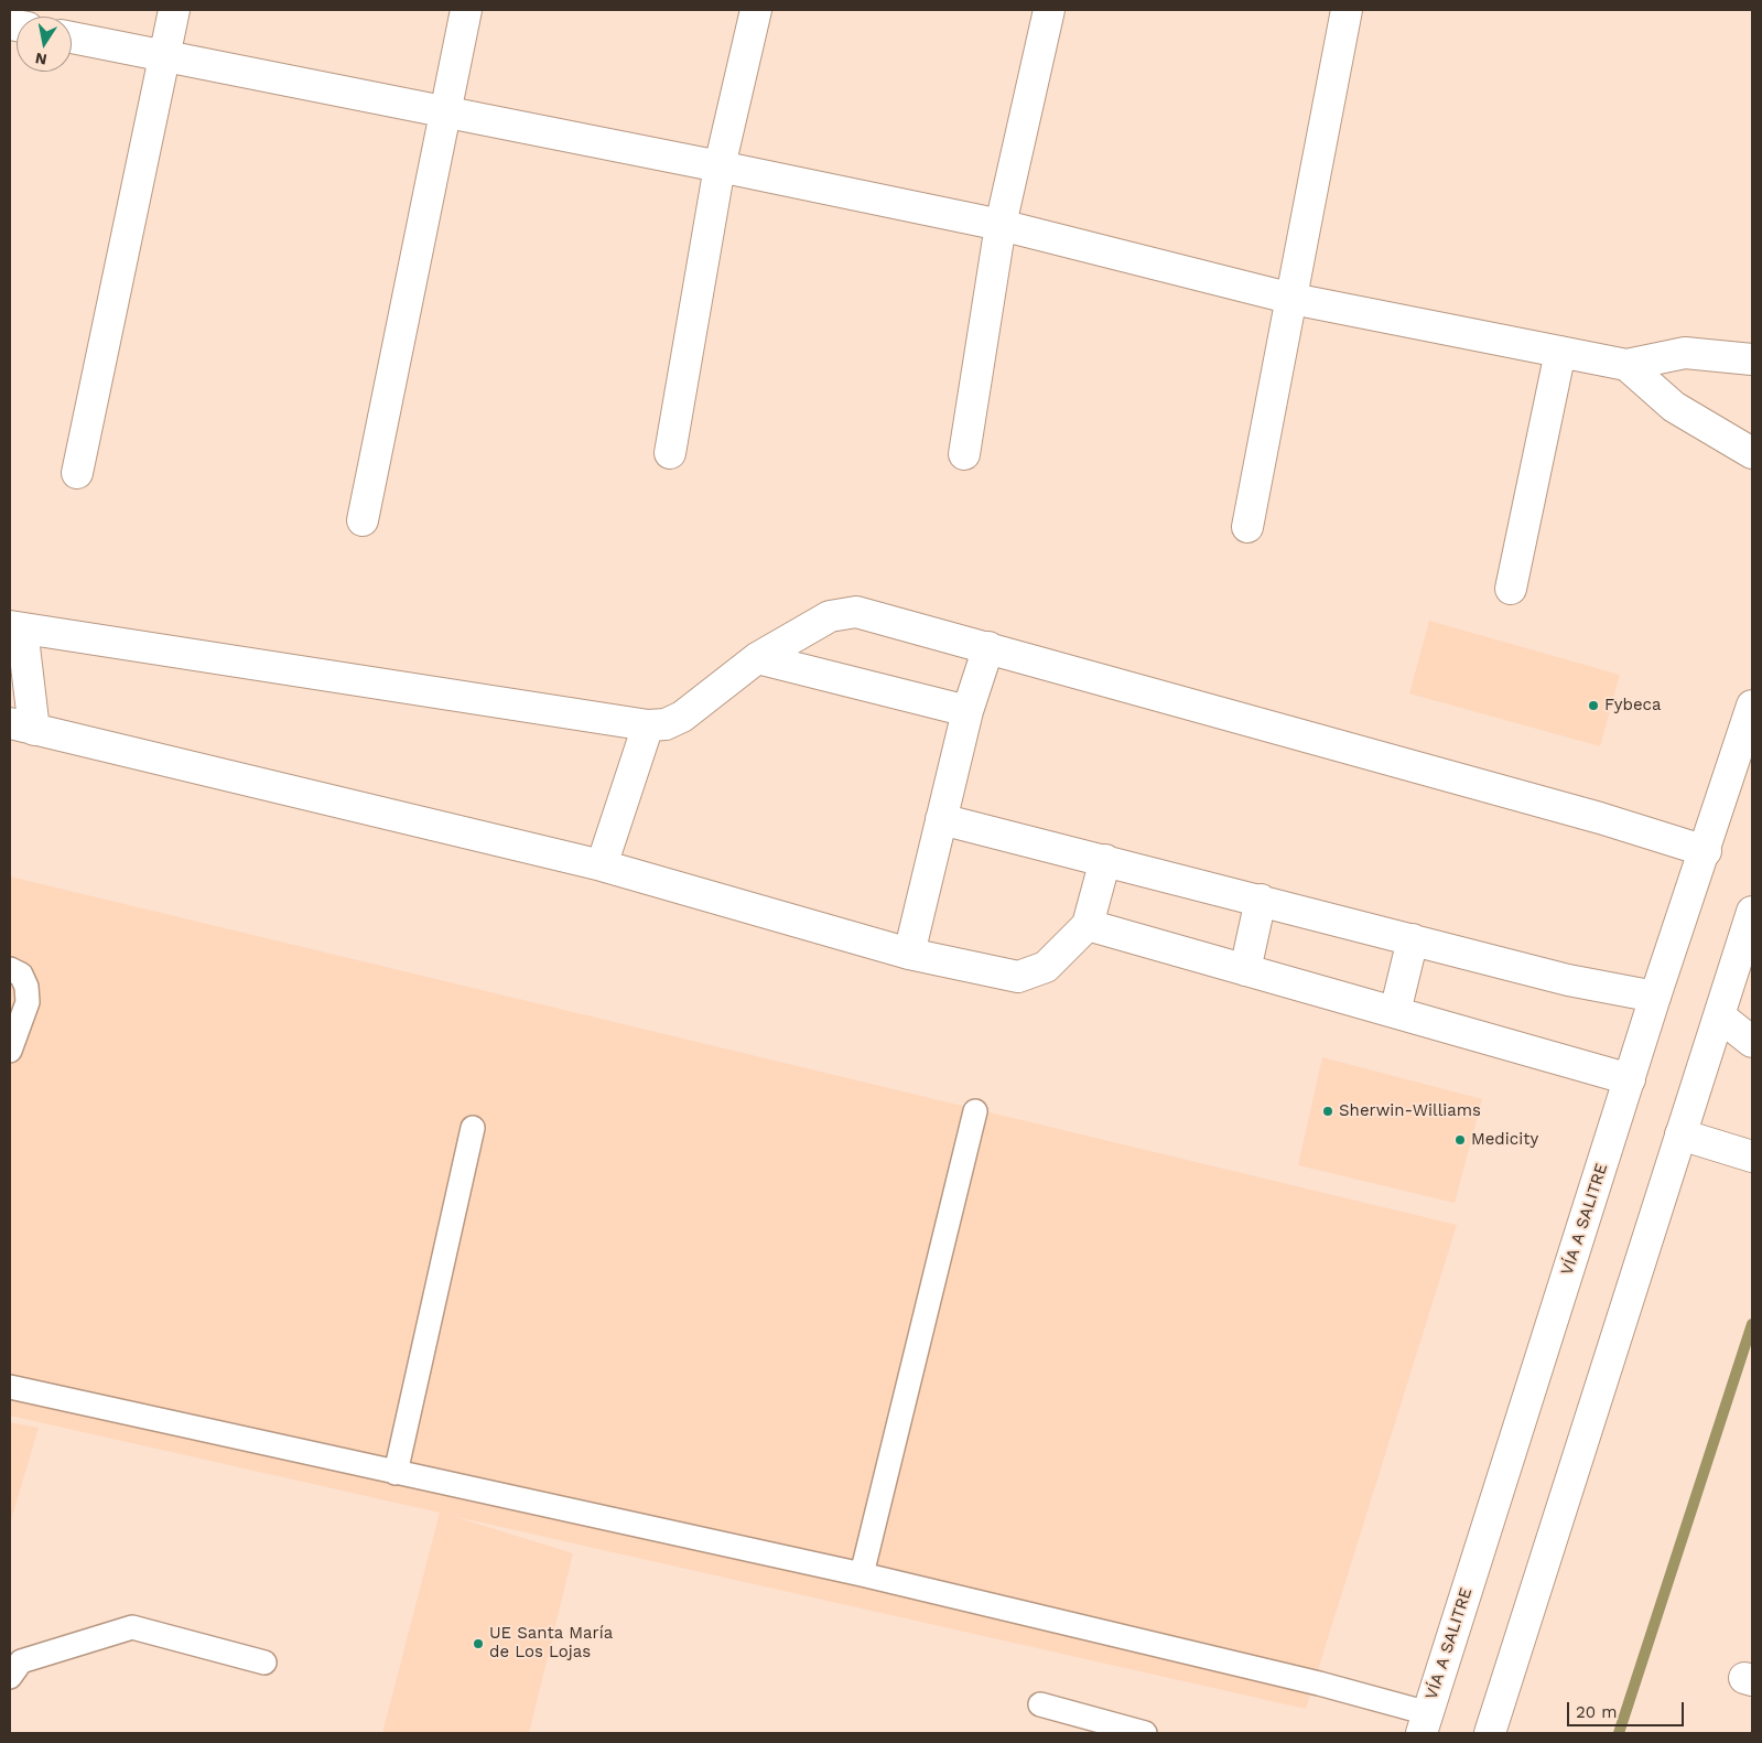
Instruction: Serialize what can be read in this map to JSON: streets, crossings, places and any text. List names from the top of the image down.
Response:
{
  "streets": {
    "street": ["VÍA A SALITRE"]
  },
  "places": [
    "Fybeca",
    "Sherwin-Williams",
    "Medicity",
    "UE Santa María de Los Lojas"
  ],
  "scale_bar": "20 m",
  "north": "bottom"
}
